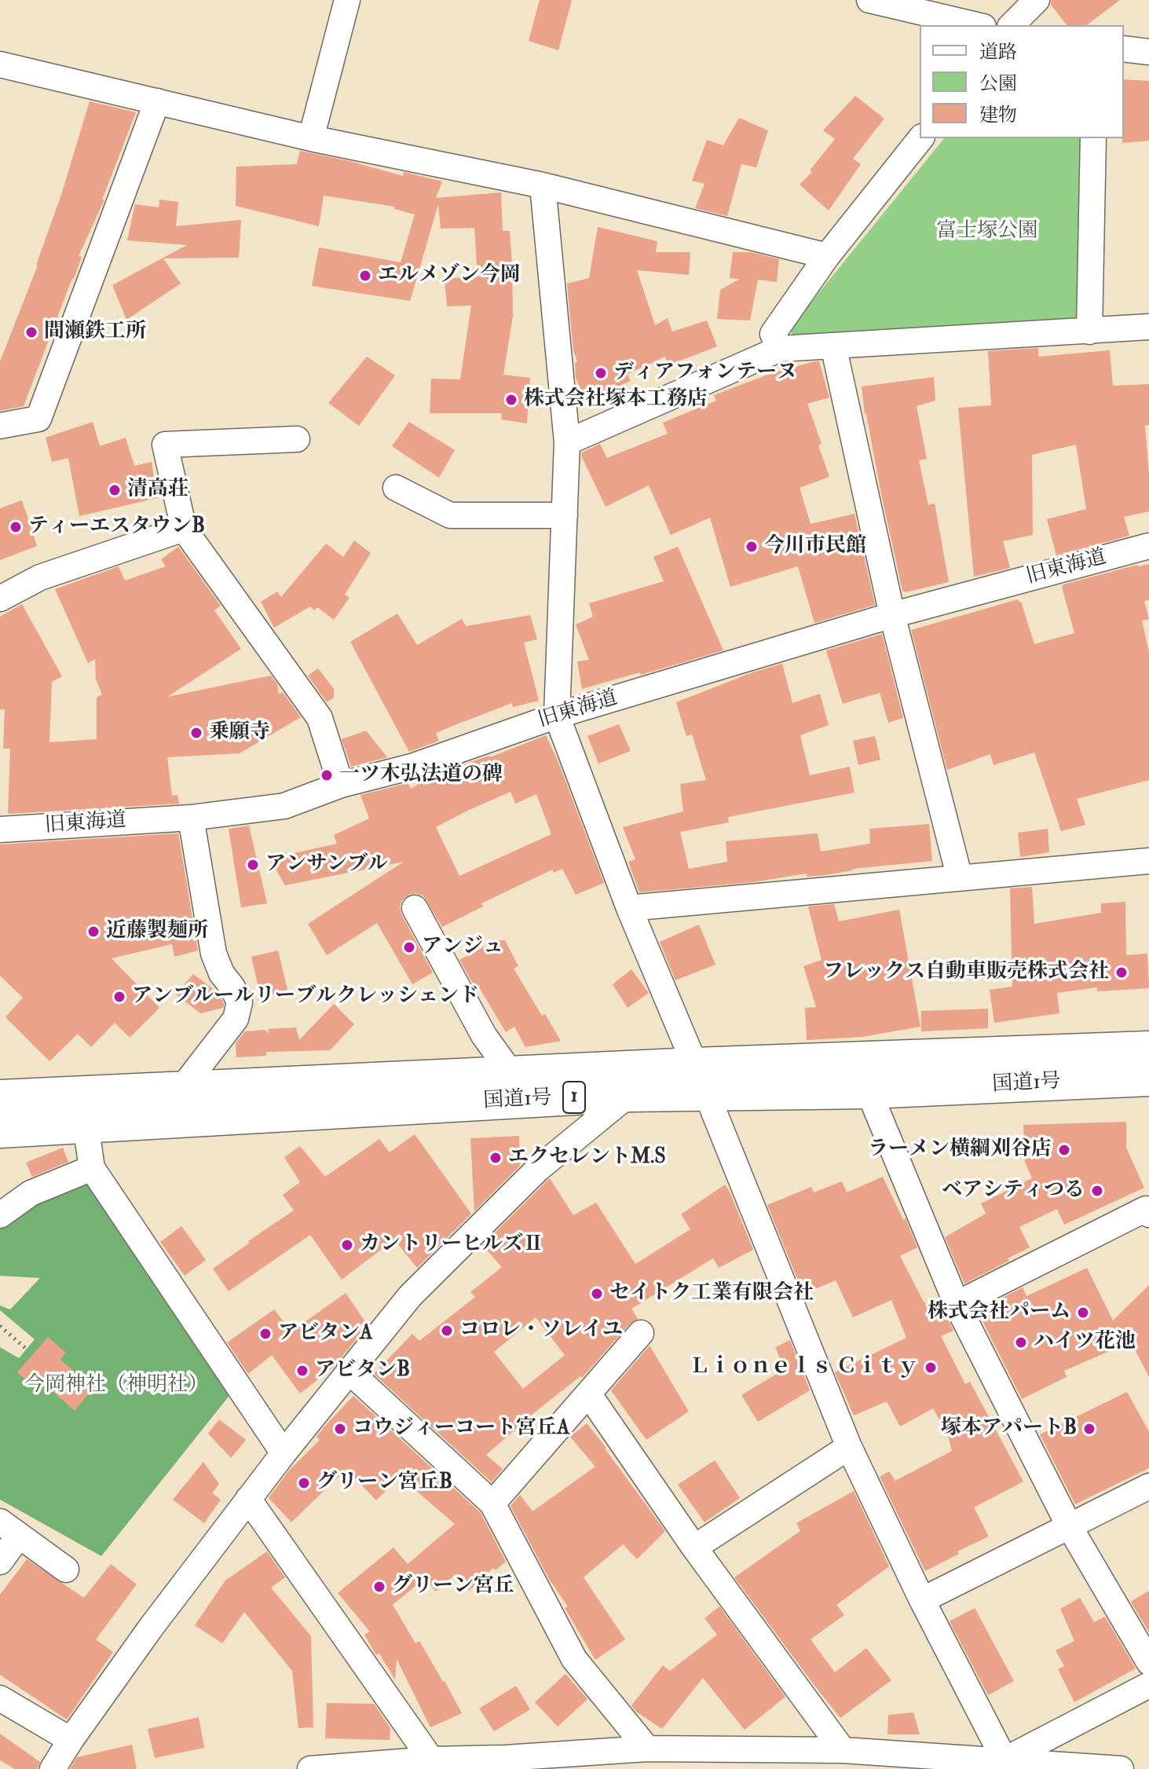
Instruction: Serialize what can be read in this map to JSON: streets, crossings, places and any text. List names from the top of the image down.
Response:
{
  "streets": {
    "highway": ["国道1号", "1"],
    "street": ["旧東海道"]
  },
  "parks": ["富士塚公園", "今岡神社（神明社）"],
  "places": [
    "エルメゾン今岡",
    "間瀬鉄工所",
    "ディアフォンテーヌ",
    "株式会社塚本工務店",
    "清高荘",
    "ティーエスタウンB",
    "今川市民館",
    "乗願寺",
    "一ツ木弘法道の碑",
    "アンサンブル",
    "近藤製麺所",
    "アンジュ",
    "フレックス自動車販売株式会社",
    "アンブルールリーブルクレッシェンド",
    "ラーメン横綱刈谷店",
    "エクセレントM.S",
    "ベアシティつる",
    "カントリーヒルズⅡ",
    "セイトク工業有限会社",
    "株式会社パーム",
    "コロレ・ソレイユ",
    "アビタンA",
    "ハイツ花池",
    "Ｌｉｏｎｅｌｓ Ｃｉｔｙ",
    "アビタンB",
    "コウジィーコート宮丘A",
    "塚本アパートB",
    "グリーン宮丘B",
    "グリーン宮丘"
  ],
  "legend": ["道路", "公園", "建物"]
}
